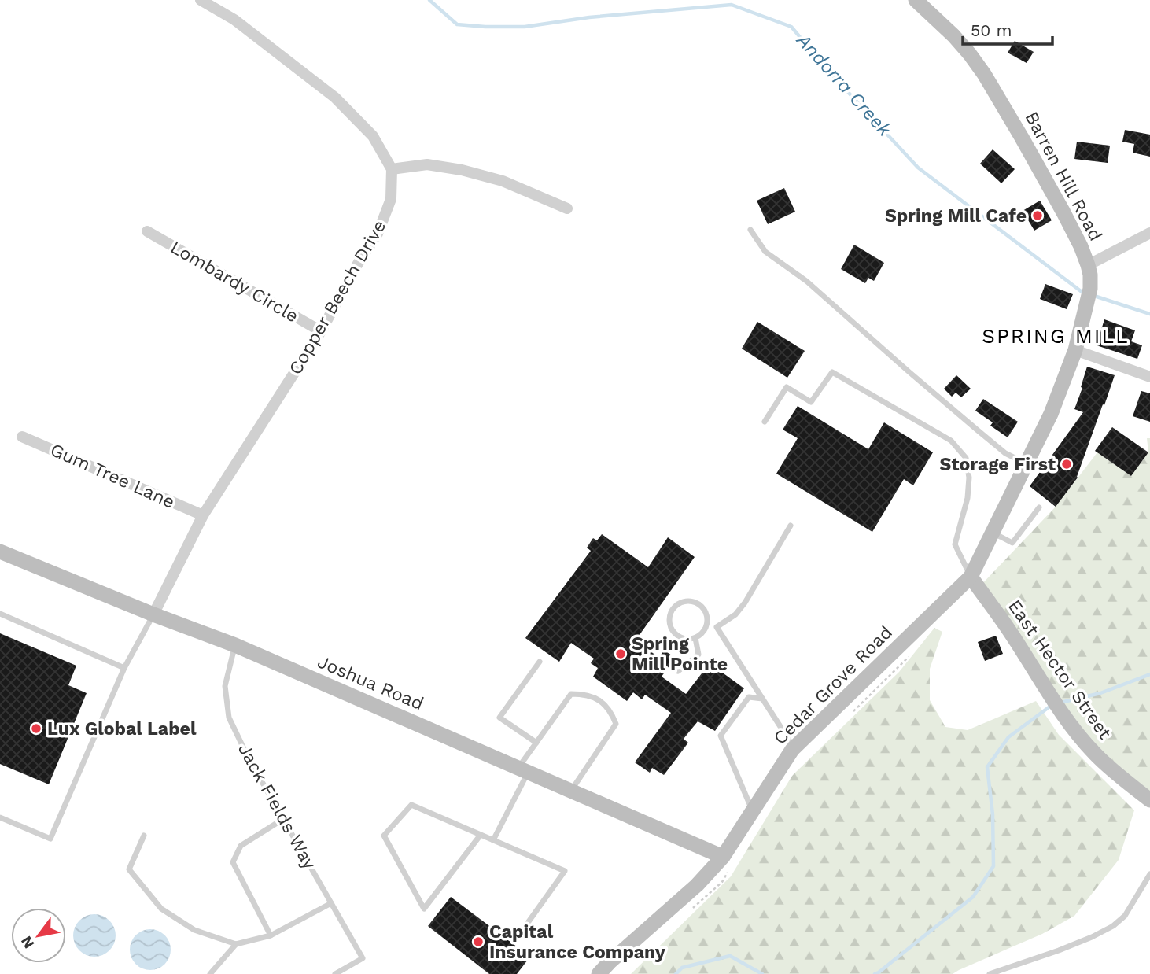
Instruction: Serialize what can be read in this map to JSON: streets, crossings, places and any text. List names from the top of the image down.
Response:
{
  "streets": {
    "main road": [
      "Barren Hill Road",
      "East Hector Street",
      "Joshua Road",
      "Cedar Grove Road"
    ],
    "street": ["Lombardy Circle", "Copper Beech Drive", "Gum Tree Lane"],
    "lane": ["Jack Fields Way"]
  },
  "crossings": [
    ["Barren Hill Road", "East Hector Street"],
    ["Barren Hill Road", "Cedar Grove Road"],
    ["Lombardy Circle", "Copper Beech Drive"],
    ["Copper Beech Drive", "Gum Tree Lane"],
    ["Copper Beech Drive", "Joshua Road"],
    ["East Hector Street", "Cedar Grove Road"],
    ["Joshua Road", "Cedar Grove Road"],
    ["Joshua Road", "Jack Fields Way"]
  ],
  "districts": ["SPRING MILL"],
  "water": ["Andorra Creek"],
  "places": [
    "Spring Mill Cafe",
    "Storage First",
    "Spring Mill Pointe",
    "Lux Global Label",
    "Capital Insurance Company"
  ],
  "scale_bar": "50 m",
  "north": "bottom left"
}
